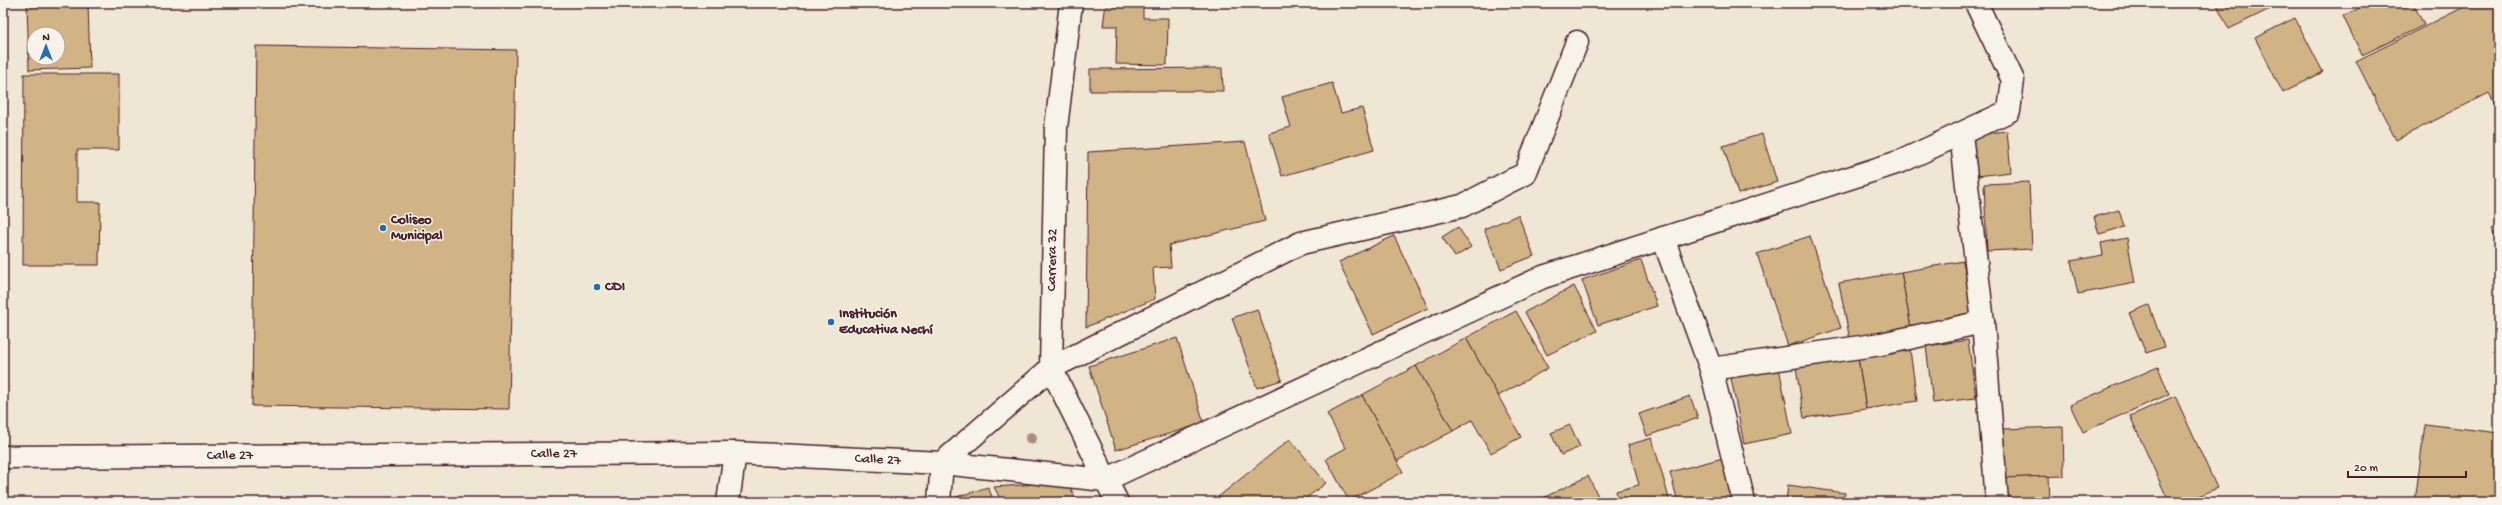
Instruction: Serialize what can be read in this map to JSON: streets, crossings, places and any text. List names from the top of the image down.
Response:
{
  "streets": {
    "street": ["Carrera 32", "Calle 27"]
  },
  "crossings": [
    ["Carrera 32", "Calle 27"]
  ],
  "places": ["Coliseo Municipal", "CDI", "Institución Educativa Nechí"],
  "scale_bar": "20 m",
  "north": "top"
}
